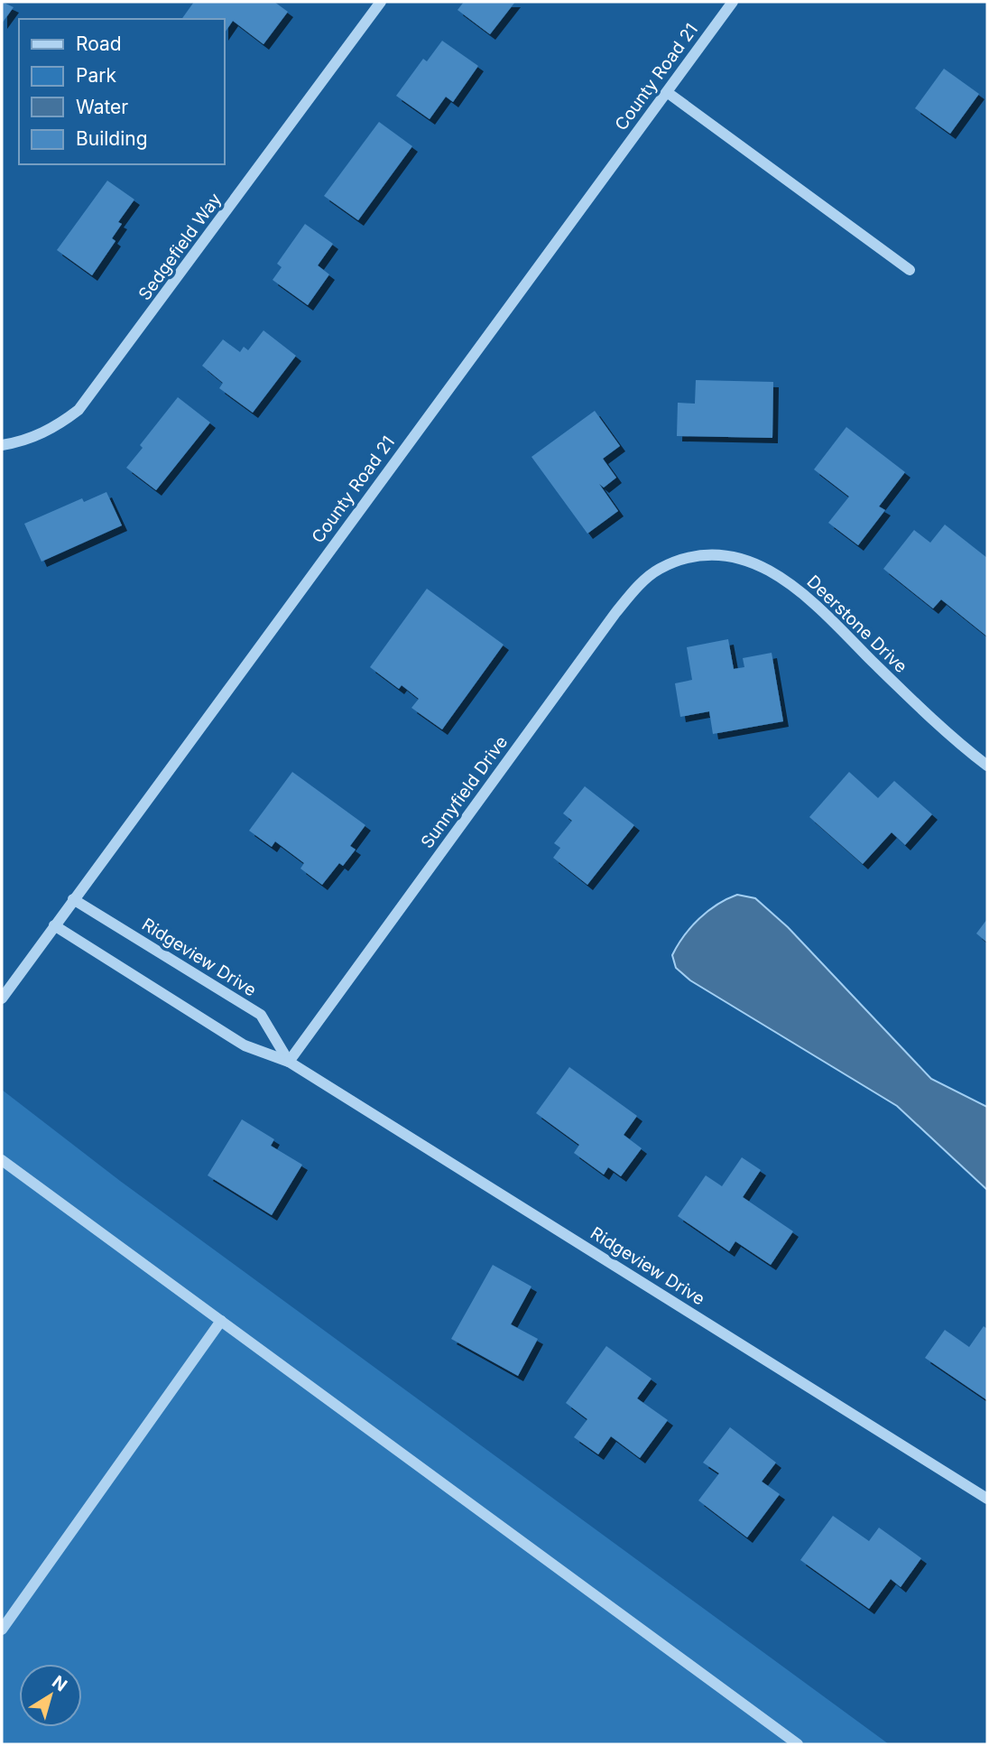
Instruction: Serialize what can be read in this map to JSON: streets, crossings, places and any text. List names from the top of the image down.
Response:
{
  "streets": {
    "street": [
      "County Road 21",
      "Sedgefield Way",
      "Deerstone Drive",
      "Sunnyfield Drive",
      "Ridgeview Drive"
    ]
  },
  "crossings": [
    ["County Road 21", "Ridgeview Drive"],
    ["Deerstone Drive", "Sunnyfield Drive"],
    ["Sunnyfield Drive", "Ridgeview Drive"]
  ],
  "legend": [
    "Road",
    "Park",
    "Water",
    "Building"
  ],
  "north": "top right"
}
